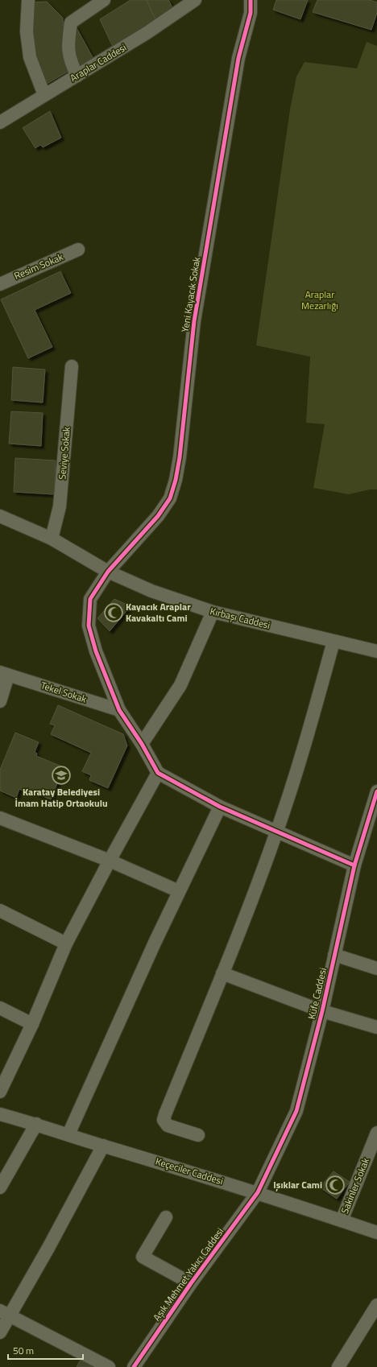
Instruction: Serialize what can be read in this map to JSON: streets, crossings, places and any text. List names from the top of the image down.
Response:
{
  "streets": {
    "street": [
      "Araplar Caddesi",
      "Resim Sokak",
      "Yeni Kayacık Sokak",
      "Seviye Sokak",
      "Kırbaşı Caddesi",
      "Tekel Sokak",
      "Küfe Caddesi",
      "Keçeciler Caddesi",
      "Sakinler Sokak",
      "Aşık Mehmet Yakıcı Caddesi"
    ]
  },
  "crossings": [
    ["Yeni Kayacık Sokak", "Kırbaşı Caddesi"],
    ["Yeni Kayacık Sokak", "Tekel Sokak"],
    ["Seviye Sokak", "Kırbaşı Caddesi"],
    ["Küfe Caddesi", "Keçeciler Caddesi"],
    ["Küfe Caddesi", "Aşık Mehmet Yakıcı Caddesi"],
    ["Keçeciler Caddesi", "Sakinler Sokak"],
    ["Keçeciler Caddesi", "Aşık Mehmet Yakıcı Caddesi"]
  ],
  "parks": ["Araplar Mezarlığı"],
  "places": {
    "mosque": ["Kayacık Araplar Kavakaltı Cami", "Işıklar Cami"],
    "school or university": ["Karatay Belediyesi İmam Hatip Ortaokulu"]
  },
  "scale_bar": "50 m"
}
